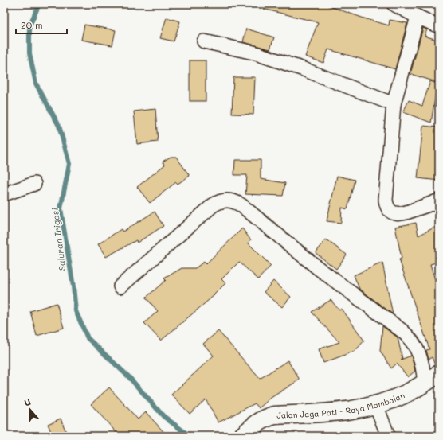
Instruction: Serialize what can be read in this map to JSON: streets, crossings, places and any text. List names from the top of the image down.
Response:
{
  "streets": {
    "street": ["Jalan Jaga Pati - Raya Mambalan"]
  },
  "water": ["Saluran Irigasi"],
  "scale_bar": "20 m",
  "north": "top"
}
